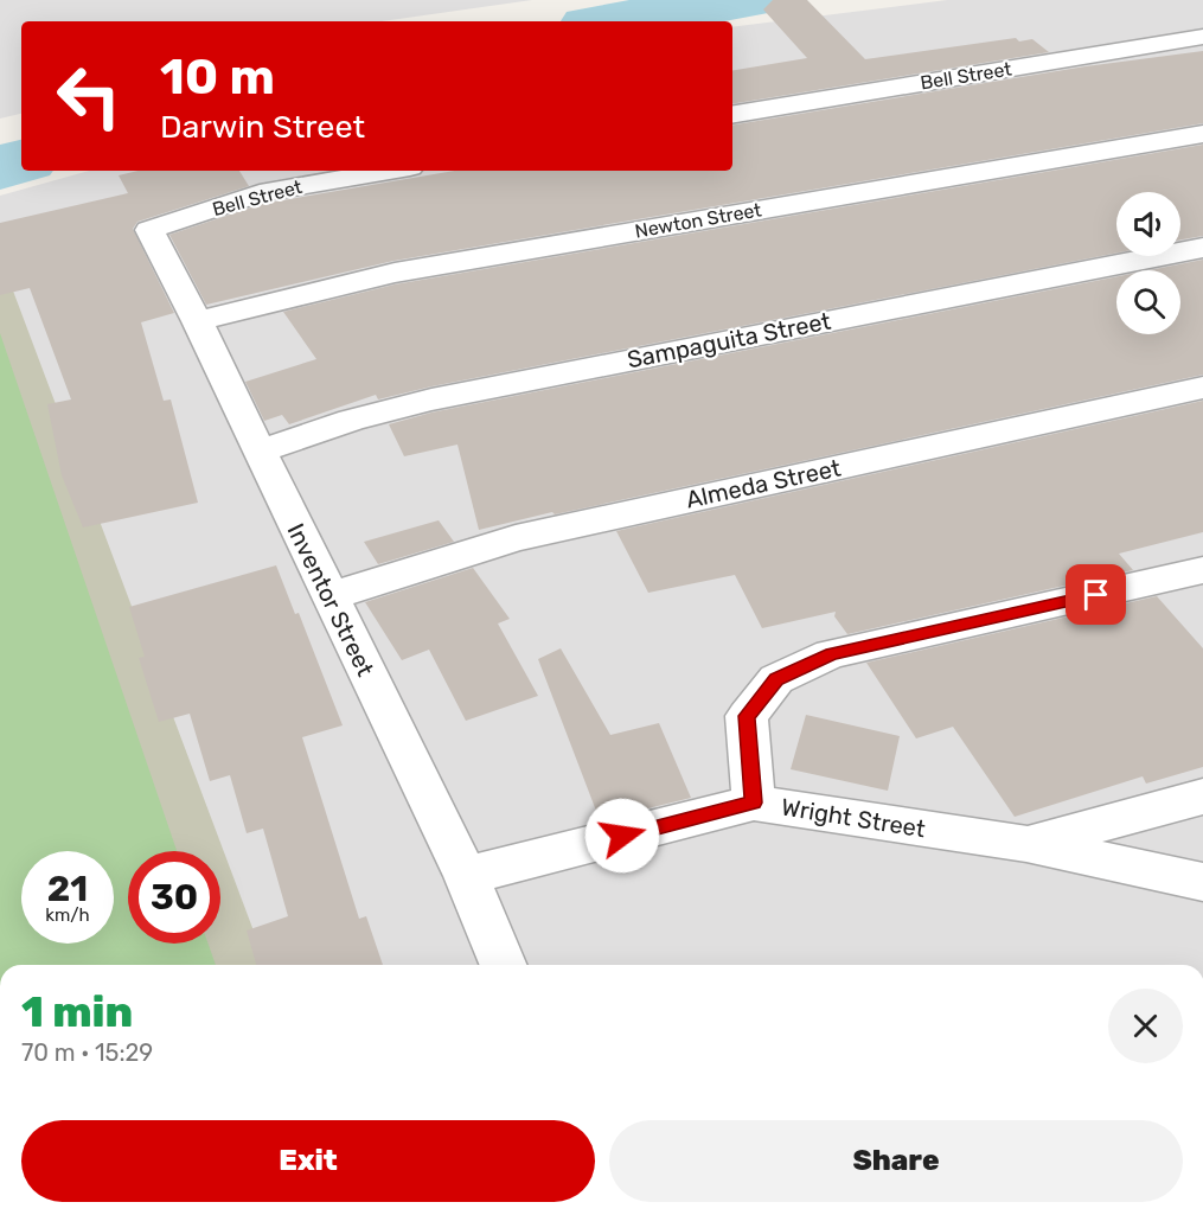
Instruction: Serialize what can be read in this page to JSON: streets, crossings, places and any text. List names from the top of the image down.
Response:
{
  "streets": {
    "street": [
      "Bell Street",
      "Newton Street",
      "Sampaguita Street",
      "Almeda Street",
      "Inventor Street",
      "Wright Street"
    ]
  },
  "crossings": [
    ["Bell Street", "Inventor Street"],
    ["Newton Street", "Inventor Street"],
    ["Sampaguita Street", "Inventor Street"],
    ["Almeda Street", "Inventor Street"],
    ["Inventor Street", "Wright Street"]
  ],
  "page": {
    "turn": ["10 m", "Darwin Street"],
    "speed": "21 km/h",
    "limit": "30",
    "heading": ["1 min", "70 m · 15:29"],
    "buttons": ["Exit", "Share"]
  }
}
